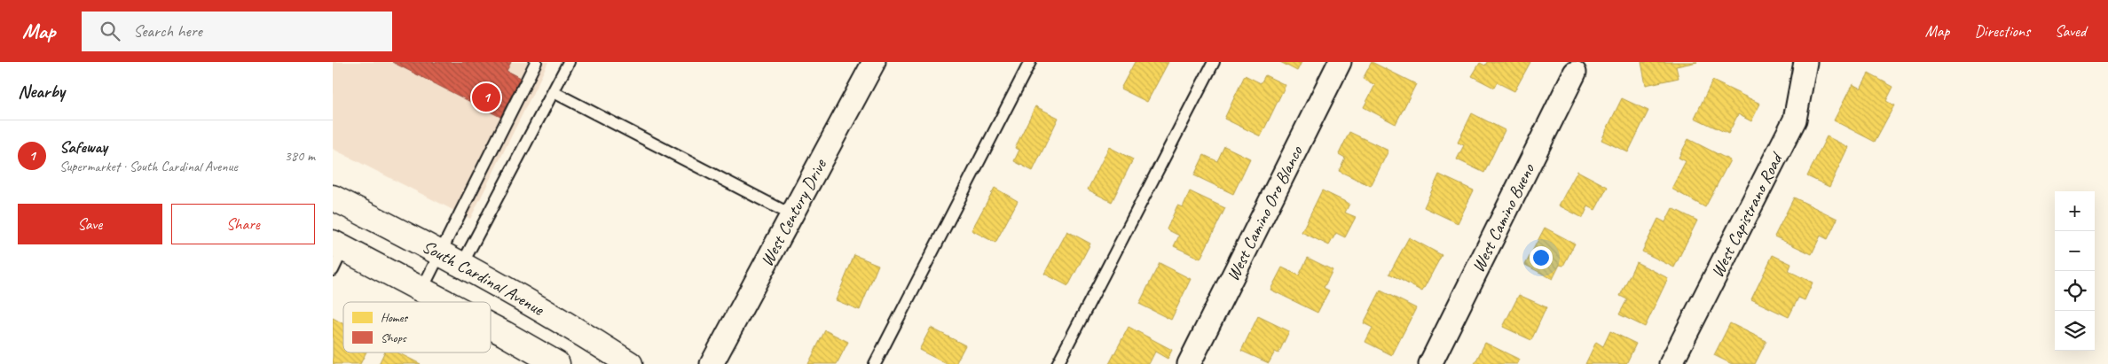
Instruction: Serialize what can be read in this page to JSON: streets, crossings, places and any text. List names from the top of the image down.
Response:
{
  "streets": {
    "main road": ["South Cardinal Avenue"],
    "street": [
      "West Camino Oro Blanco",
      "West Century Drive",
      "West Capistrano Road",
      "West Camino Bueno"
    ]
  },
  "legend": ["Homes", "Shops"],
  "page": {
    "header": "Map",
    "search": "Search here",
    "nav": ["Map", "Directions", "Saved"],
    "heading": "Nearby",
    "pins": "1",
    "list": [
      {
        "mark": "1",
        "name": "Safeway",
        "note": "Supermarket · South Cardinal Avenue",
        "value": "380 m"
      }
    ],
    "buttons": ["Save", "Share"],
    "map_buttons": ["+", "−"]
  }
}
